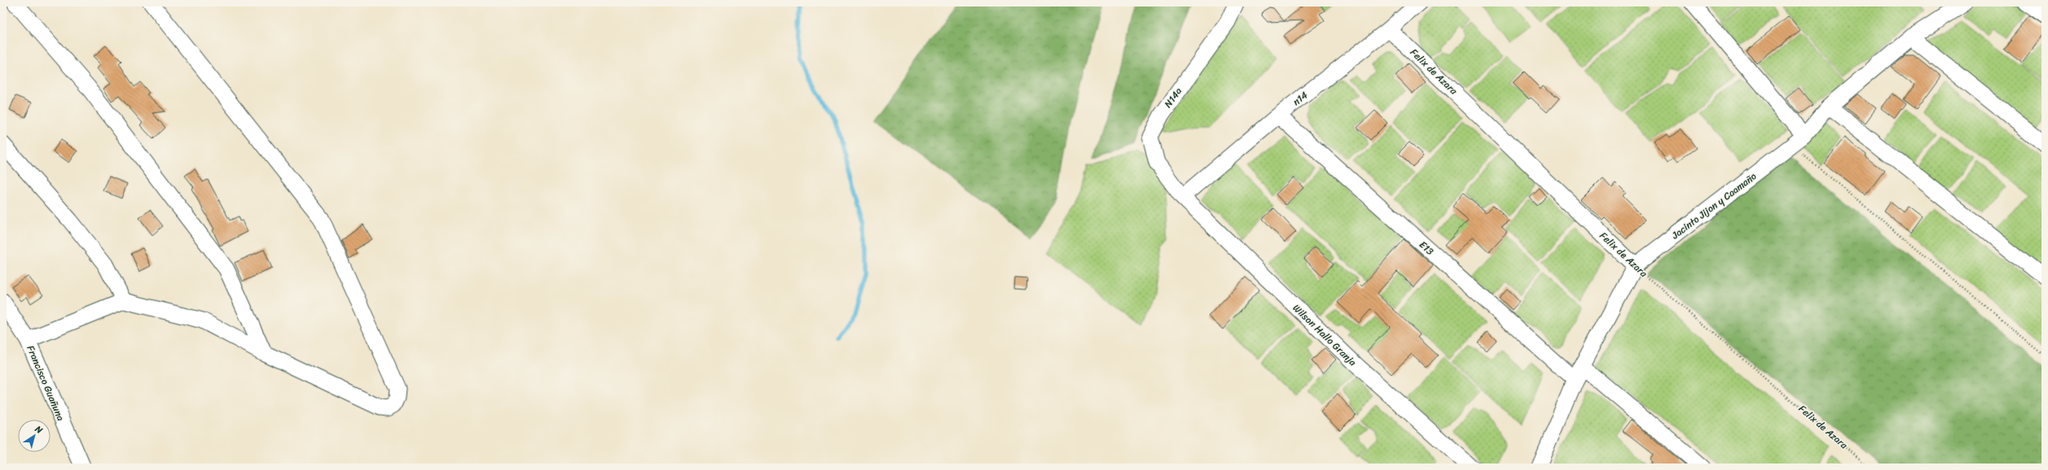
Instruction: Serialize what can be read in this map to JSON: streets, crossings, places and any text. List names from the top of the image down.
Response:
{
  "streets": {
    "street": [
      "Felix de Azara",
      "N14a",
      "n14",
      "Jacinto Jijon y Caamaño",
      "E13",
      "Wilson Hallo Granja",
      "Francisco Guañuna"
    ]
  },
  "crossings": [
    ["Felix de Azara", "n14"],
    ["Felix de Azara", "Jacinto Jijon y Caamaño"],
    ["N14a", "n14"],
    ["N14a", "Wilson Hallo Granja"],
    ["n14", "E13"],
    ["n14", "Wilson Hallo Granja"],
    ["Jacinto Jijon y Caamaño", "E13"]
  ],
  "north": "top right"
}
